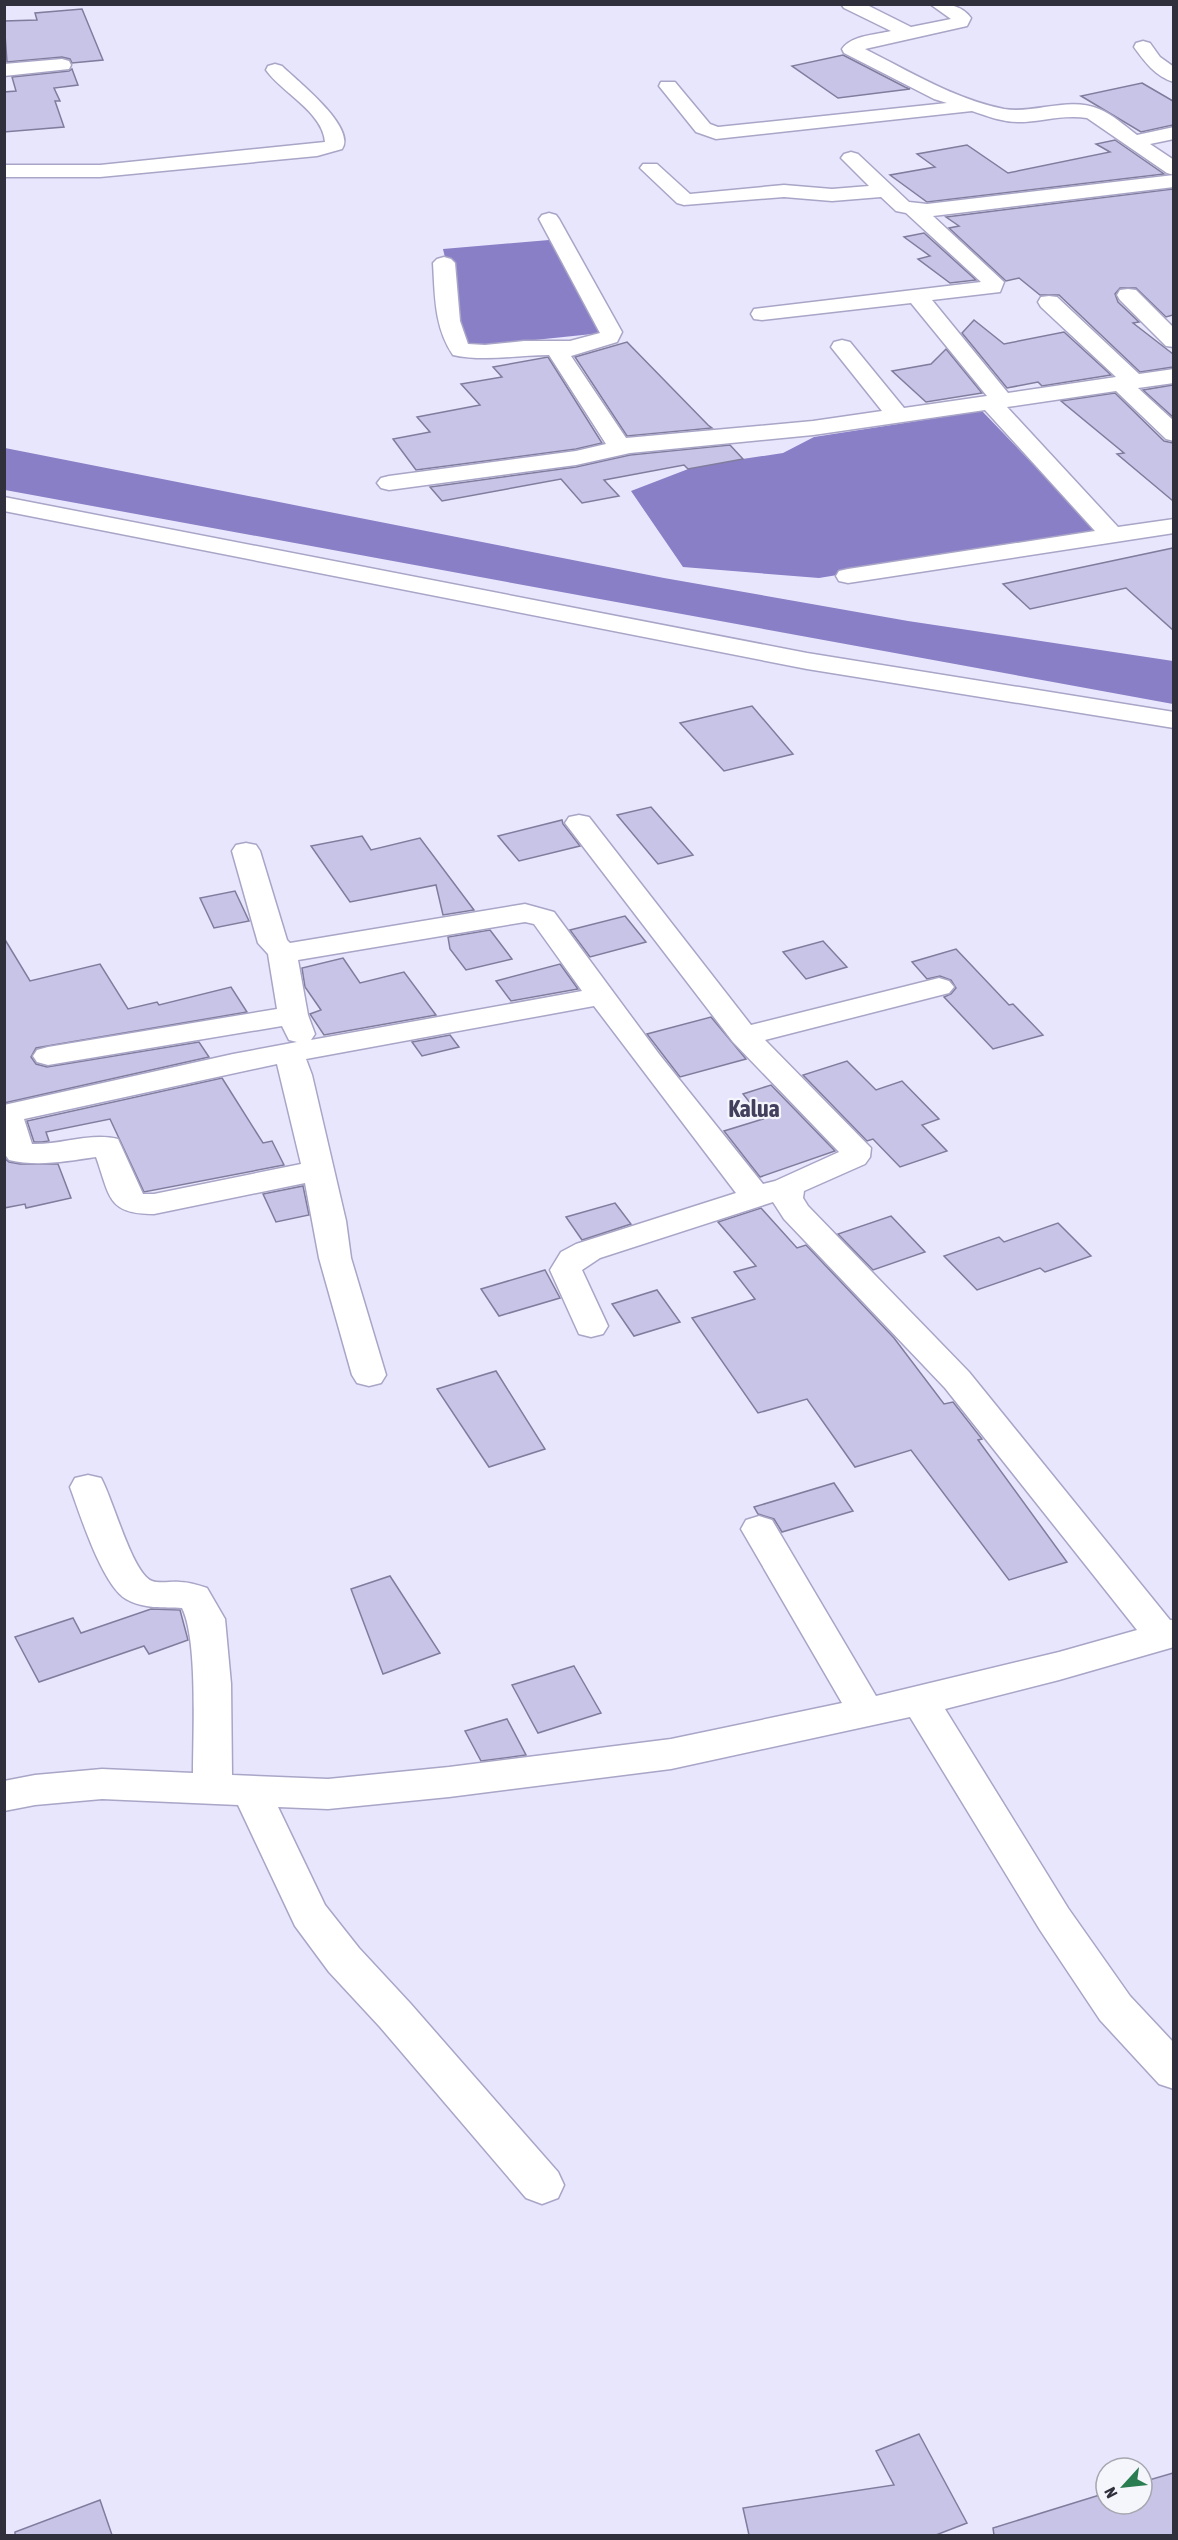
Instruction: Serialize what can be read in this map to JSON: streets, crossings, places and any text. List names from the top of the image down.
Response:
{
  "districts": ["Kalua"],
  "north": "bottom left"
}
